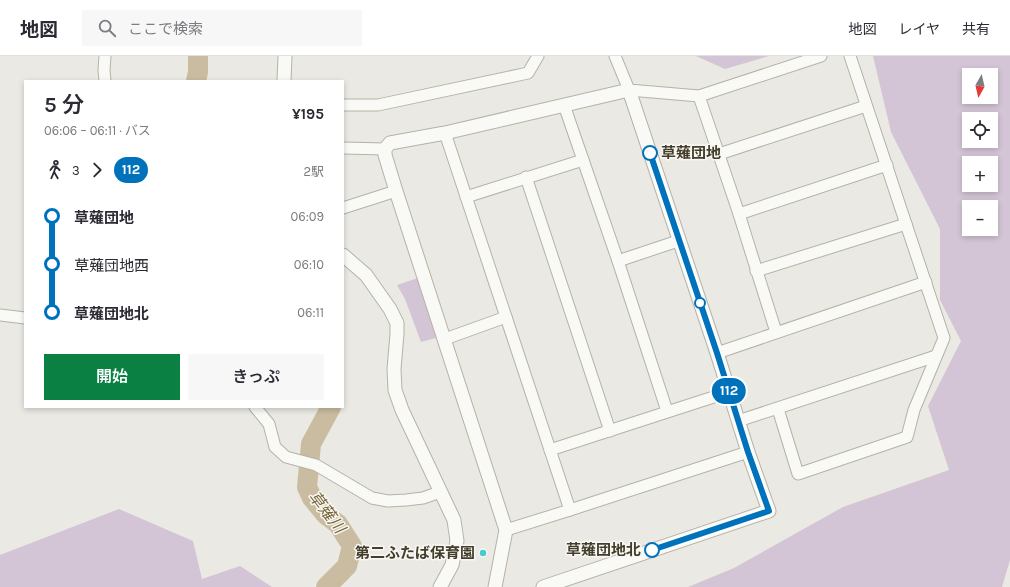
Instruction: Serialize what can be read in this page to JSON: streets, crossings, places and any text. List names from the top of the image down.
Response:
{
  "water": ["草薙川"],
  "places": ["草薙団地", "草薙団地北", "第二ふたば保育園"],
  "lines": ["bus line 112"],
  "north": "bottom",
  "page": {
    "header": "地図",
    "search": "ここで検索",
    "nav": ["地図", "レイヤ", "共有"],
    "on_map": "112",
    "map_buttons": ["+", "−"],
    "heading": ["5 分", "06:06 – 06:11 · バス", "¥195"],
    "legs": ["3", "112", "2駅"],
    "list": [
      {
        "name": "草薙団地",
        "value": "06:09"
      },
      {
        "name": "草薙団地西",
        "value": "06:10"
      },
      {
        "name": "草薙団地北",
        "value": "06:11"
      }
    ],
    "buttons": ["開始", "きっぷ"]
  }
}
